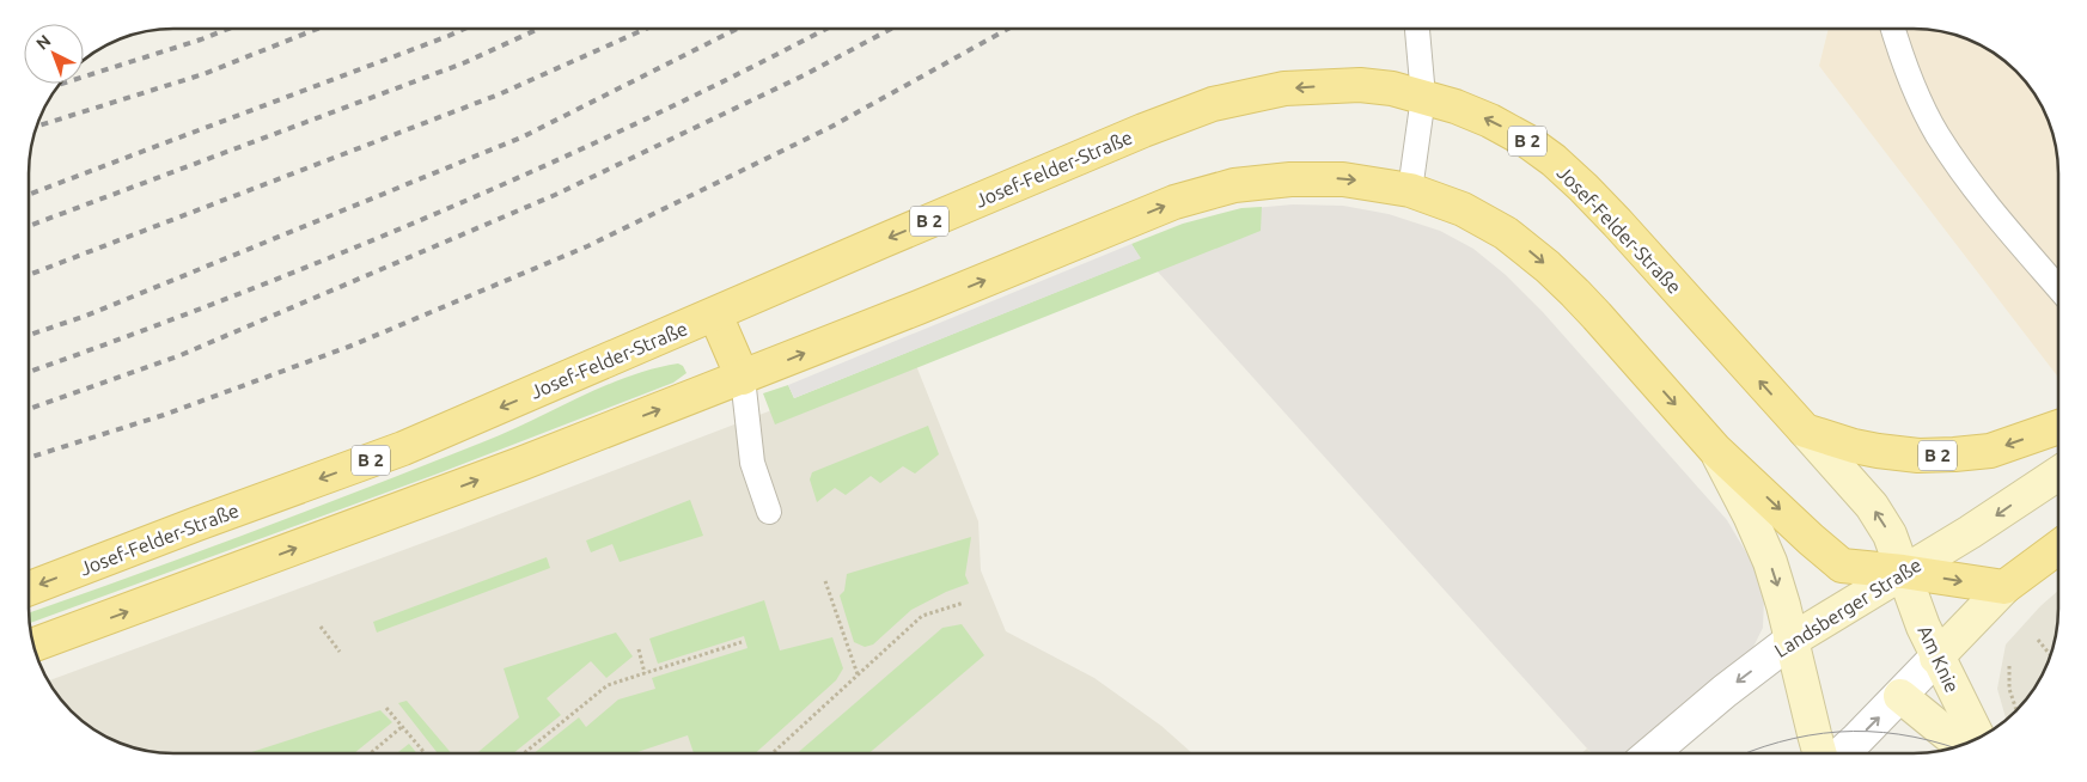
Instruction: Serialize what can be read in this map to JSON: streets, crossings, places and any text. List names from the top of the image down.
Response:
{
  "streets": {
    "main road": [
      "B 2",
      "Josef-Felder-Straße",
      "Landsberger Straße",
      "Am Knie"
    ]
  },
  "crossings": [
    ["B 2", "Josef-Felder-Straße"],
    ["Josef-Felder-Straße", "Landsberger Straße"],
    ["Josef-Felder-Straße", "Am Knie"],
    ["Landsberger Straße", "Am Knie"]
  ],
  "north": "top left"
}
